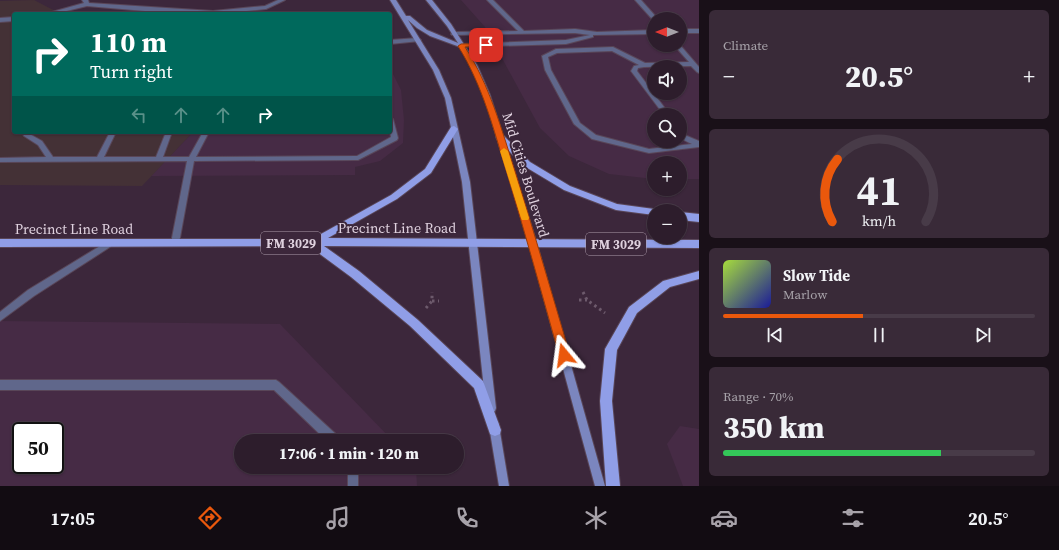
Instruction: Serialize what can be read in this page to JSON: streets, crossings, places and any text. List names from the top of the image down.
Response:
{
  "streets": {
    "main road": ["Mid Cities Boulevard", "Precinct Line Road", "FM 3029"]
  },
  "crossings": [
    ["Mid Cities Boulevard", "Precinct Line Road"]
  ],
  "north": "left",
  "page": {
    "tile": [
      "Climate",
      ["Range · 70%", "350 km"]
    ],
    "map_buttons": ["+", "−"],
    "turn": ["110 m", "Turn right"],
    "heat": ["−", "20.5°", "+"],
    "song": ["Slow Tide", "Marlow"],
    "limit": "50",
    "trip": "17:06 · 1 min · 120 m",
    "tabs": ["17:05", "20.5°"],
    "gauge": ["41", "km/h"]
  }
}
